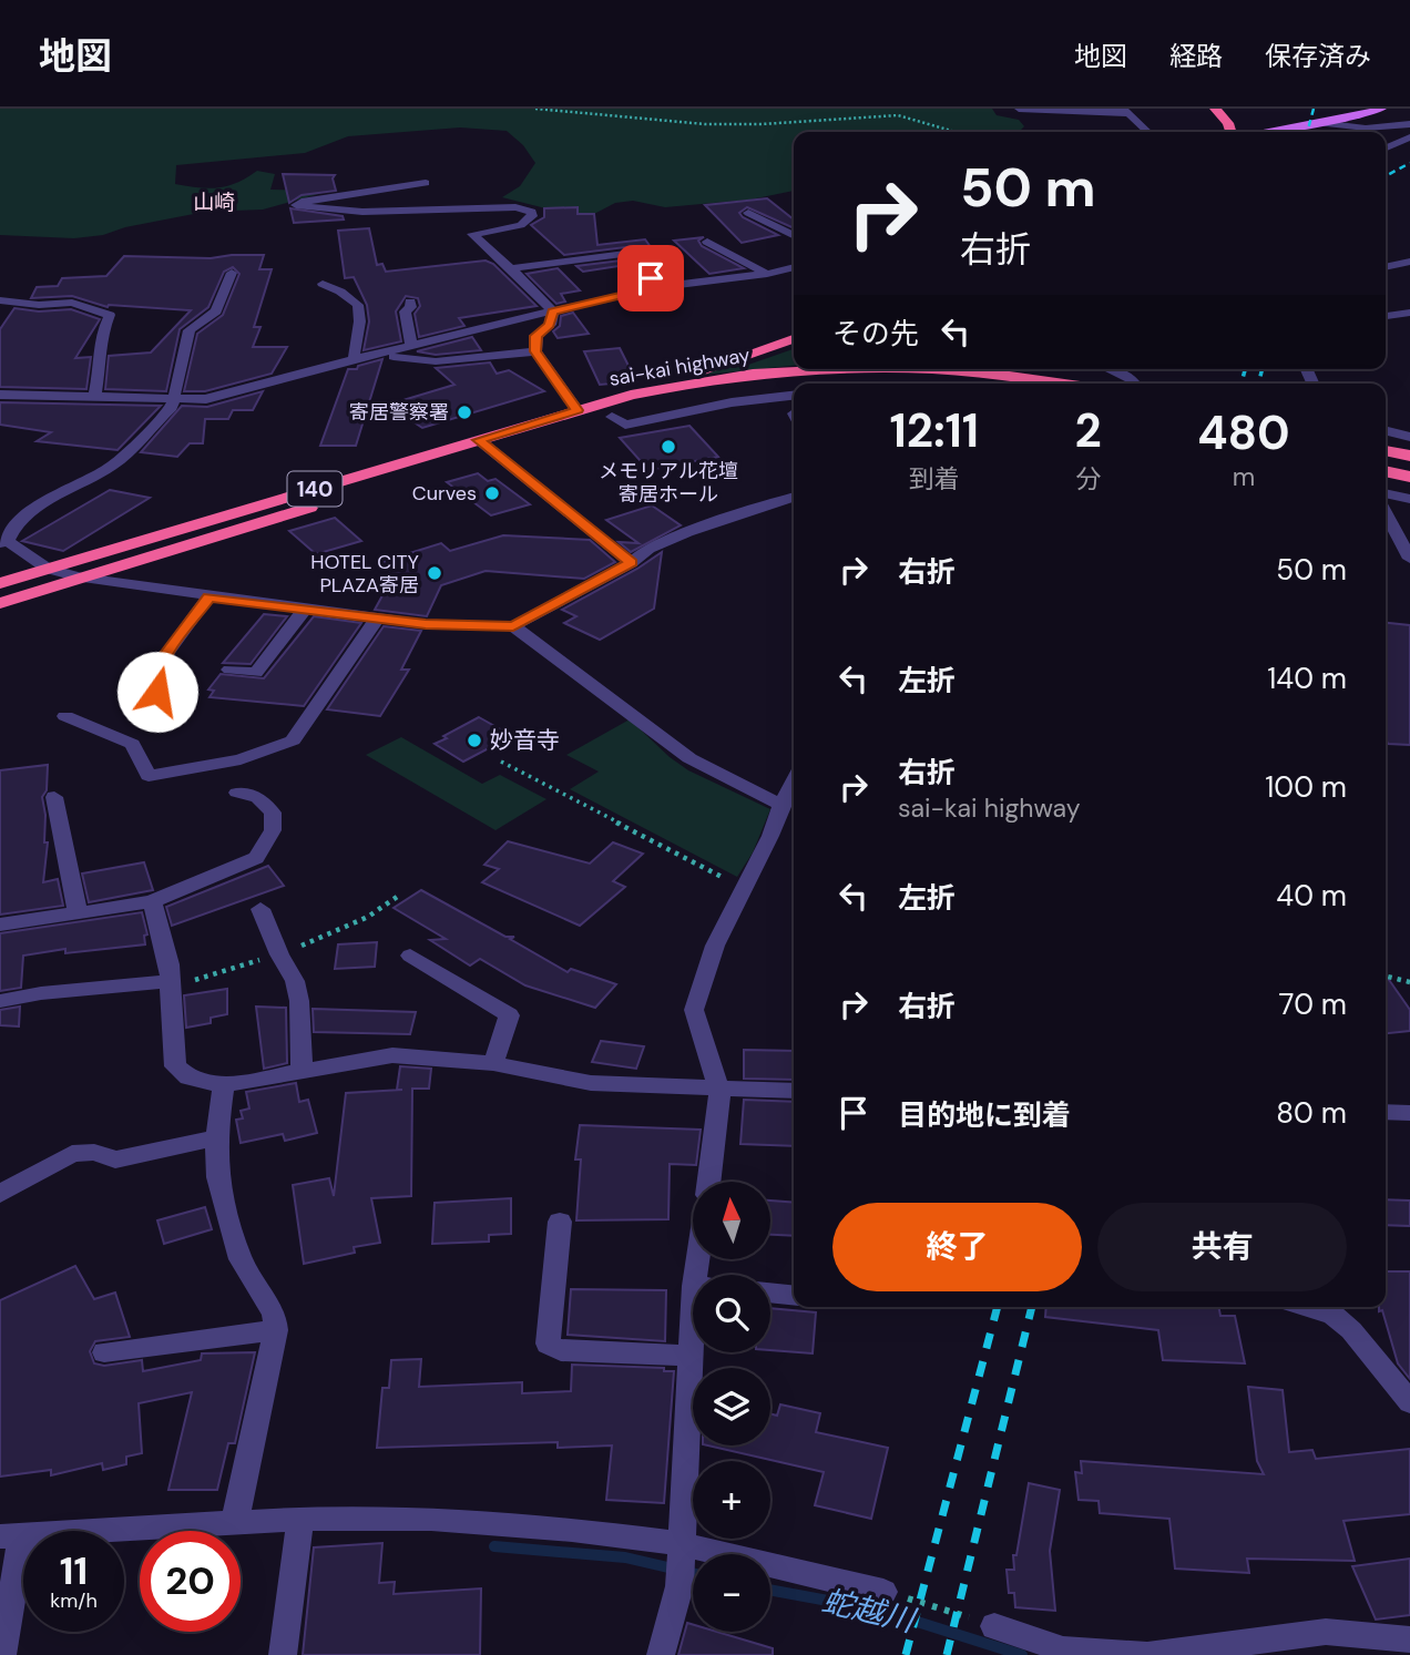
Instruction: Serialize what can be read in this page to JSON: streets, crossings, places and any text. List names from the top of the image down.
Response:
{
  "streets": {
    "highway": ["sai-kai highway", "140"]
  },
  "districts": ["山崎"],
  "water": ["蛇越川"],
  "places": [
    "寄居警察署",
    "メモリアル花壇 寄居ホール",
    "Curves",
    "HOTEL CITY PLAZA寄居",
    "妙音寺"
  ],
  "north": "top",
  "page": {
    "header": "地図",
    "nav": ["地図", "経路", "保存済み"],
    "turn": ["50 m", "右折"],
    "then": "その先",
    "eta": [
      "12:11",
      "到着",
      "2",
      "分",
      "480",
      "m"
    ],
    "list": [
      {
        "name": "右折",
        "value": "50 m"
      },
      {
        "name": "左折",
        "value": "140 m"
      },
      {
        "name": "右折",
        "note": "sai-kai highway",
        "value": "100 m"
      },
      {
        "name": "左折",
        "value": "40 m"
      },
      {
        "name": "右折",
        "value": "70 m"
      },
      {
        "name": "目的地に到着",
        "value": "80 m"
      }
    ],
    "map_buttons": ["+", "−"],
    "buttons": ["終了", "共有"],
    "speed": "11 km/h",
    "limit": "20"
  }
}
